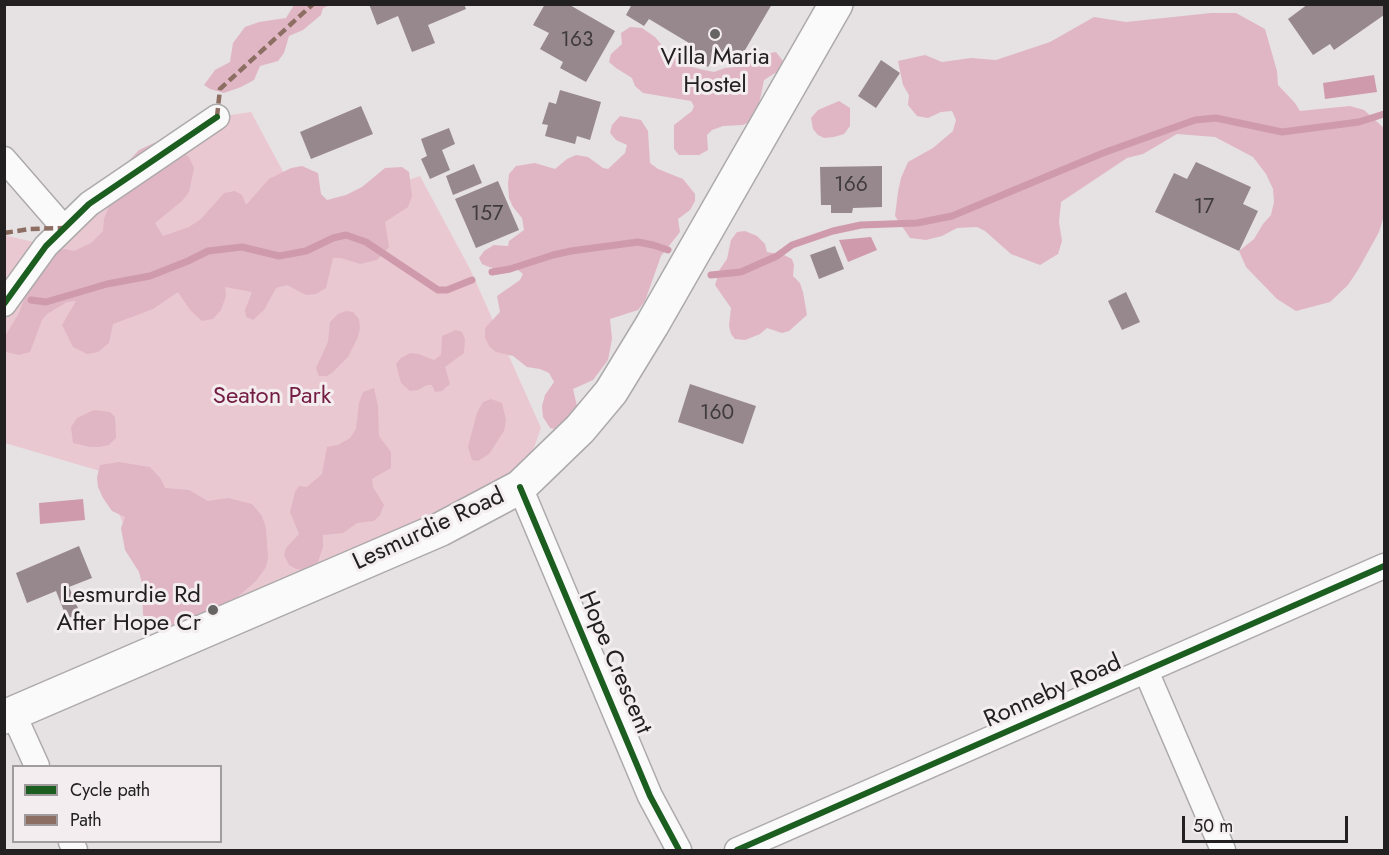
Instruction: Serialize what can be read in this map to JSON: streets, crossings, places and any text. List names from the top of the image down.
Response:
{
  "streets": {
    "main road": ["Lesmurdie Road"],
    "street": ["Hope Crescent", "Ronneby Road"]
  },
  "crossings": [
    ["Lesmurdie Road", "Hope Crescent"]
  ],
  "parks": ["Seaton Park"],
  "places": ["Villa Maria Hostel", "Lesmurdie Rd After Hope Cr"],
  "house_numbers": [
    "163",
    "166",
    "17",
    "157",
    "160"
  ],
  "legend": ["Cycle path", "Path"],
  "scale_bar": "50 m"
}
